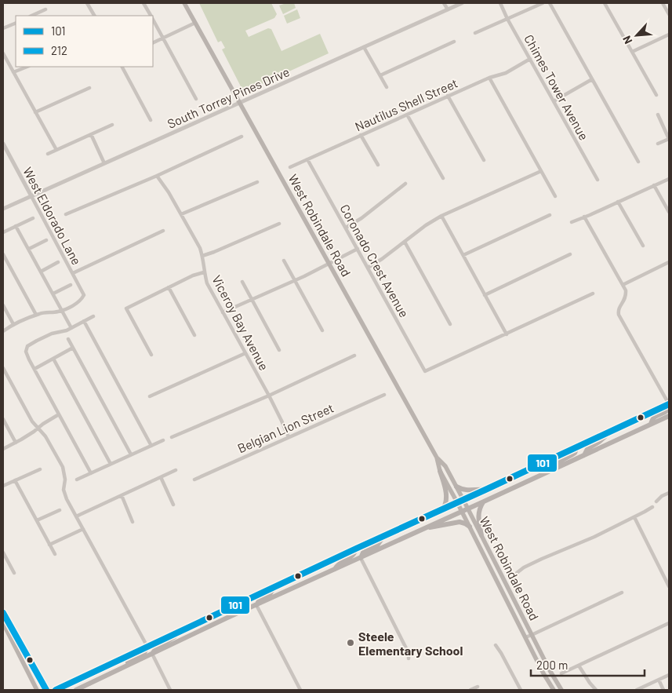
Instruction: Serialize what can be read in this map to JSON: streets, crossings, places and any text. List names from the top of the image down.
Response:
{
  "streets": {
    "main road": ["West Robindale Road"],
    "street": [
      "Chimes Tower Avenue",
      "South Torrey Pines Drive",
      "Nautilus Shell Street",
      "West Eldorado Lane",
      "Coronado Crest Avenue",
      "Viceroy Bay Avenue",
      "Belgian Lion Street"
    ]
  },
  "crossings": [
    ["Chimes Tower Avenue", "Nautilus Shell Street"],
    ["South Torrey Pines Drive", "West Eldorado Lane"],
    ["South Torrey Pines Drive", "West Robindale Road"],
    ["Nautilus Shell Street", "Coronado Crest Avenue"],
    ["Viceroy Bay Avenue", "Belgian Lion Street"]
  ],
  "places": ["Steele Elementary School"],
  "lines": ["transit line 101", "transit line 212"],
  "legend": ["101", "212"],
  "scale_bar": "200 m",
  "north": "bottom left"
}
